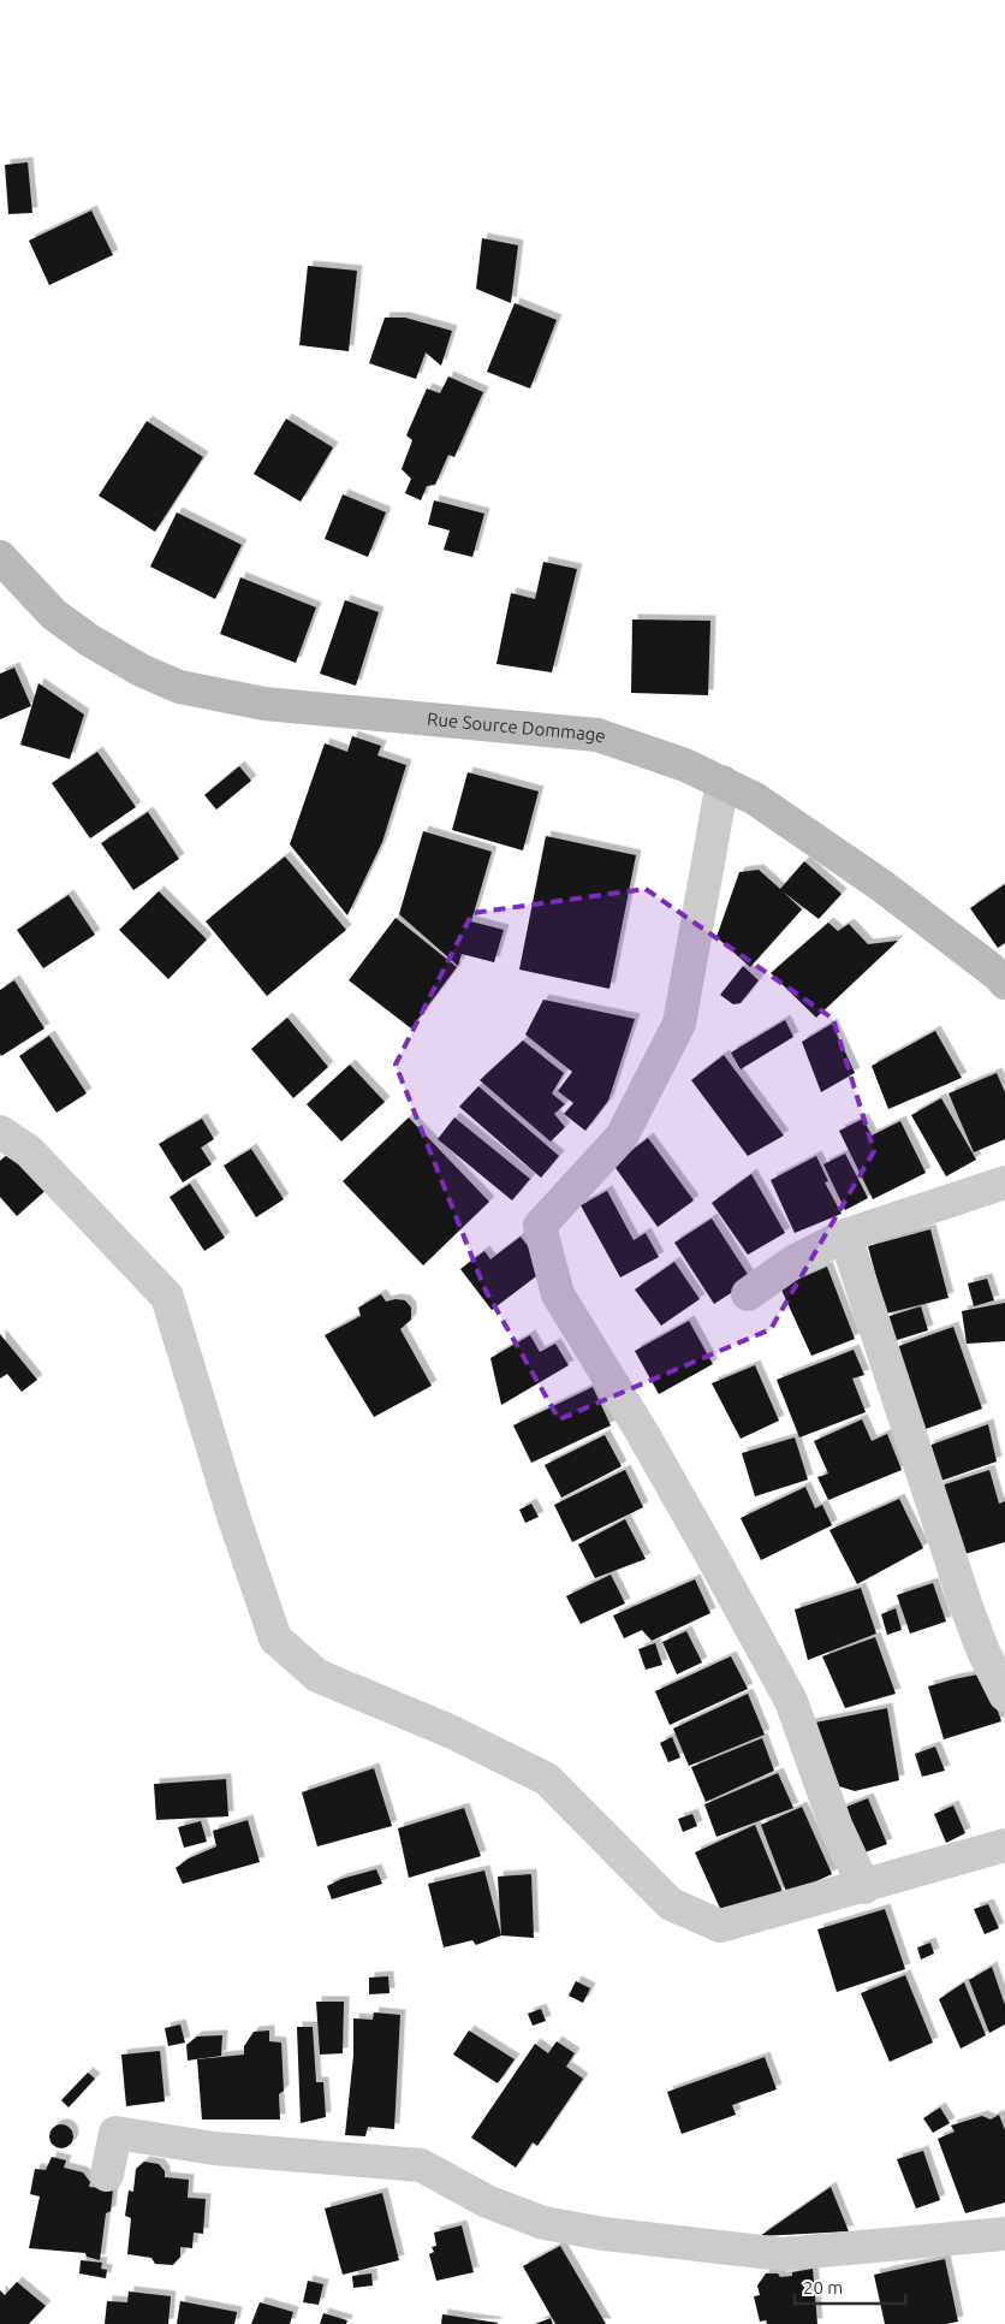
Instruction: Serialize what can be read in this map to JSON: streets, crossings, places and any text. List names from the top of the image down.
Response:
{
  "streets": {
    "main road": ["Rue Source Dommage"]
  },
  "scale_bar": "20 m"
}
